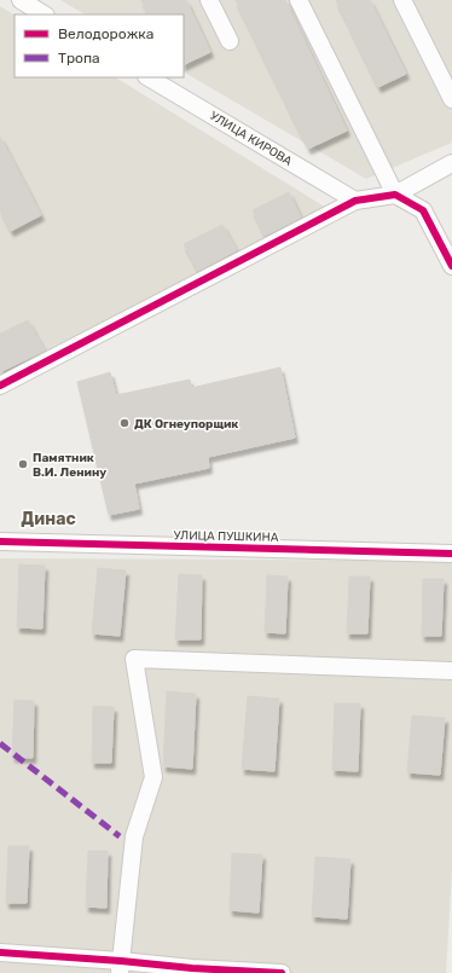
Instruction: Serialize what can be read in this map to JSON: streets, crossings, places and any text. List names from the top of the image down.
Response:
{
  "streets": {
    "street": ["УЛИЦА КИРОВА", "УЛИЦА ПУШКИНА"]
  },
  "districts": ["Динас"],
  "places": ["ДК Огнеупорщик", "Памятник В.И. Ленину"],
  "legend": ["Велодорожка", "Тропа"]
}
